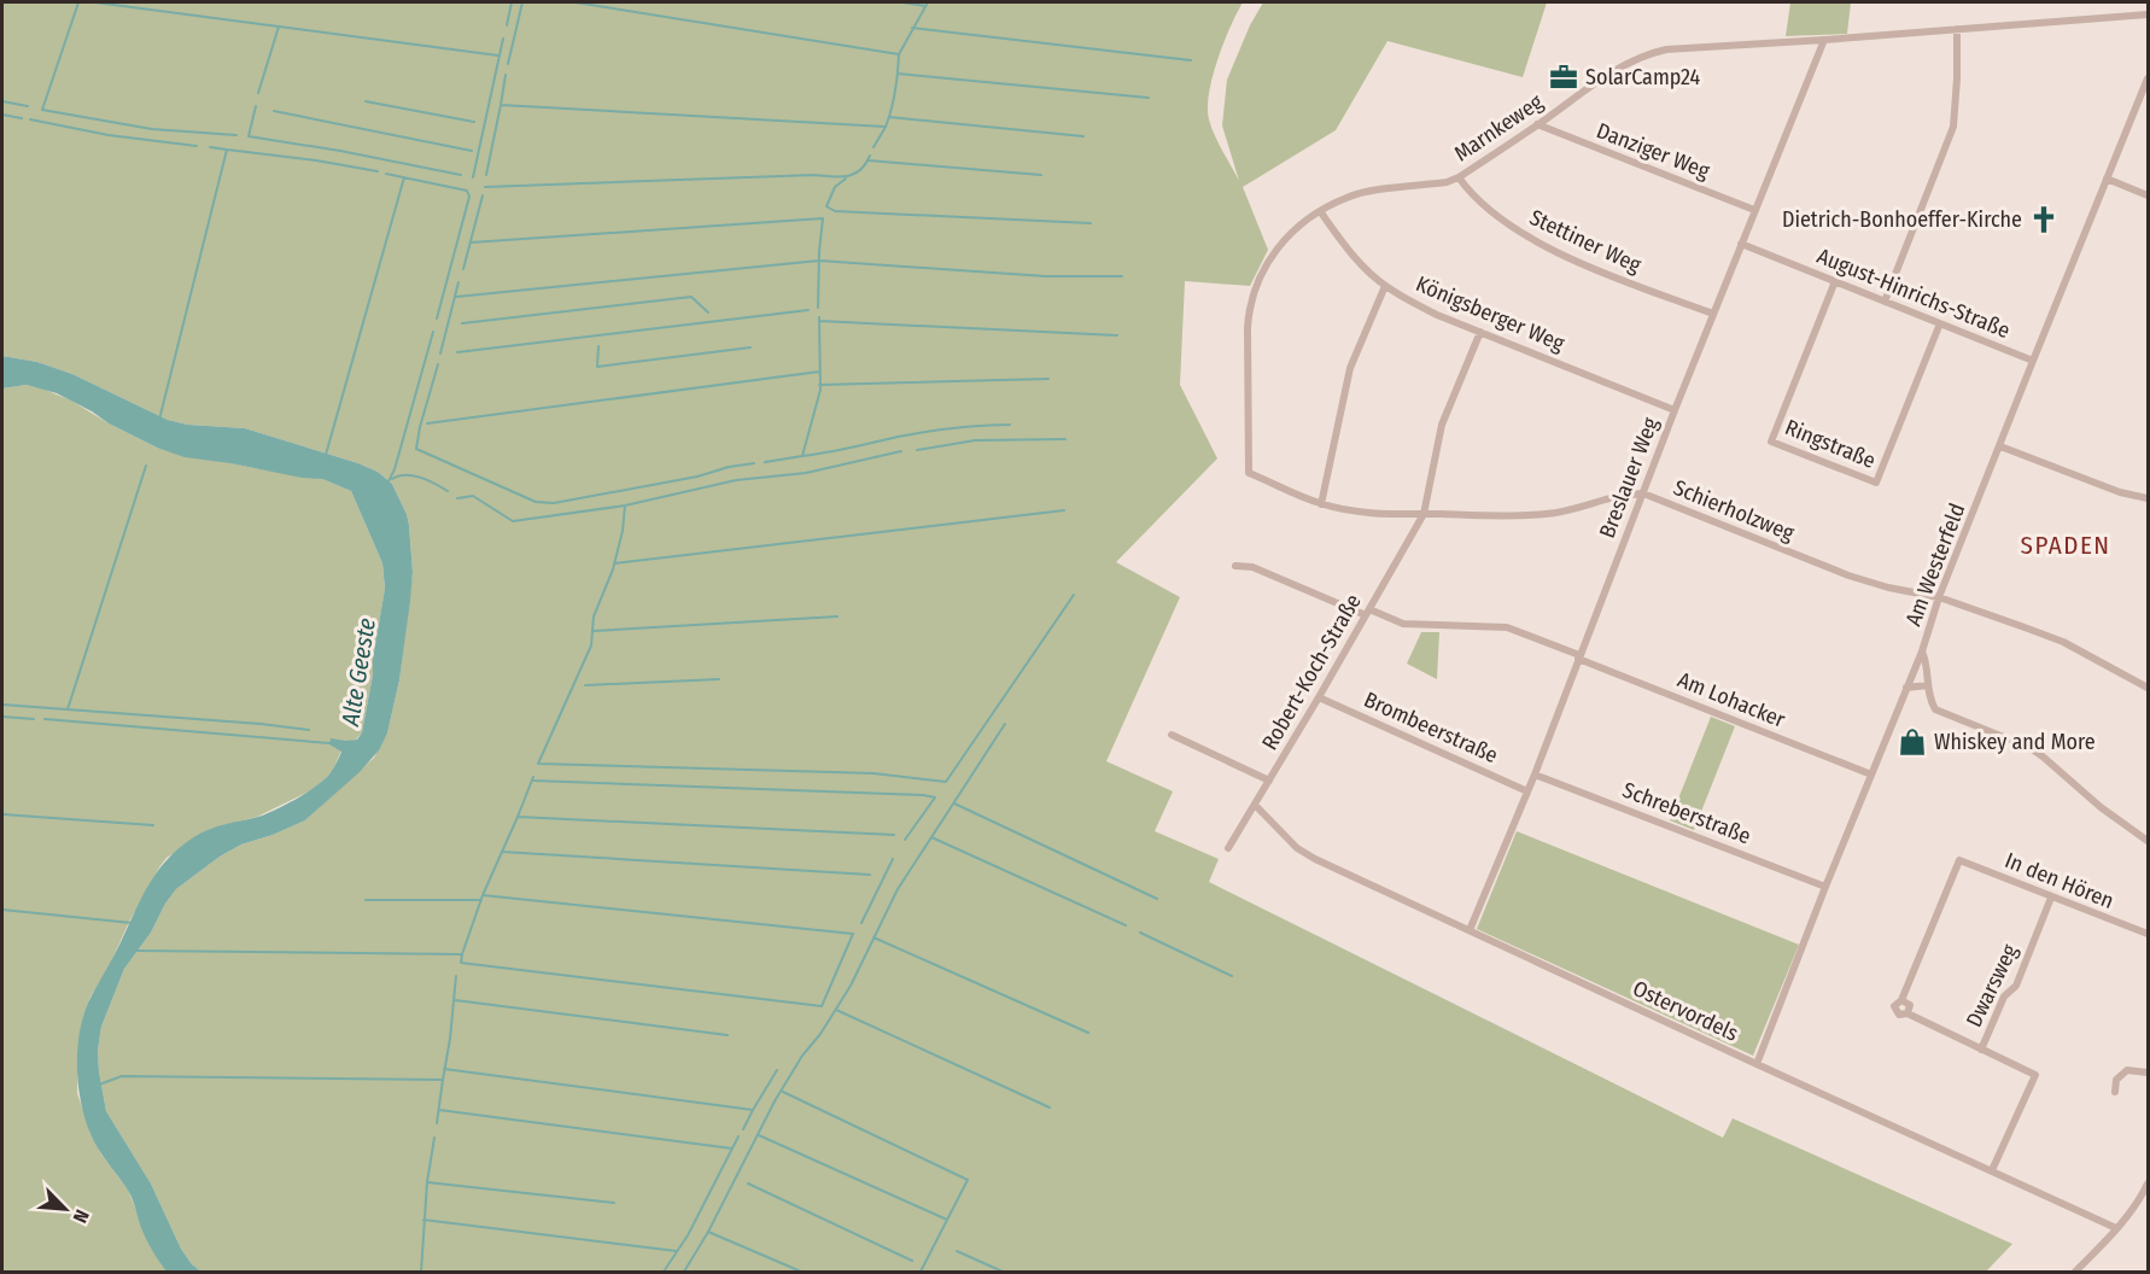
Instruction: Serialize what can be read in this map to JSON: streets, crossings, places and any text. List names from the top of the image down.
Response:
{
  "streets": {
    "street": [
      "Marnkeweg",
      "Danziger Weg",
      "Stettiner Weg",
      "August-Hinrichs-Straße",
      "Königsberger Weg",
      "Ringstraße",
      "Breslauer Weg",
      "Schierholzweg",
      "Am Westerfeld",
      "Robert-Koch-Straße",
      "Am Lohacker",
      "Brombeerstraße",
      "Schreberstraße",
      "In den Hören",
      "Dwarsweg",
      "Ostervordels"
    ]
  },
  "crossings": [
    ["Marnkeweg", "Danziger Weg"],
    ["Marnkeweg", "Stettiner Weg"],
    ["Marnkeweg", "Königsberger Weg"],
    ["Marnkeweg", "Breslauer Weg"],
    ["Marnkeweg", "Schierholzweg"],
    ["Danziger Weg", "Breslauer Weg"],
    ["Stettiner Weg", "Breslauer Weg"],
    ["August-Hinrichs-Straße", "Ringstraße"],
    ["August-Hinrichs-Straße", "Breslauer Weg"],
    ["August-Hinrichs-Straße", "Am Westerfeld"],
    ["Königsberger Weg", "Breslauer Weg"],
    ["Königsberger Weg", "Robert-Koch-Straße"],
    ["Breslauer Weg", "Schierholzweg"],
    ["Breslauer Weg", "Am Lohacker"],
    ["Breslauer Weg", "Brombeerstraße"],
    ["Breslauer Weg", "Schreberstraße"],
    ["Breslauer Weg", "Ostervordels"],
    ["Schierholzweg", "Am Westerfeld"],
    ["Schierholzweg", "Robert-Koch-Straße"],
    ["Am Westerfeld", "Am Lohacker"],
    ["Am Westerfeld", "Schreberstraße"],
    ["Am Westerfeld", "Ostervordels"],
    ["Robert-Koch-Straße", "Am Lohacker"],
    ["Robert-Koch-Straße", "Brombeerstraße"],
    ["Robert-Koch-Straße", "Ostervordels"],
    ["In den Hören", "Dwarsweg"]
  ],
  "districts": ["SPADEN"],
  "water": ["Alte Geeste"],
  "places": {
    "office": ["SolarCamp24"],
    "church": ["Dietrich-Bonhoeffer-Kirche"],
    "shop": ["Whiskey and More"]
  },
  "north": "bottom right"
}
